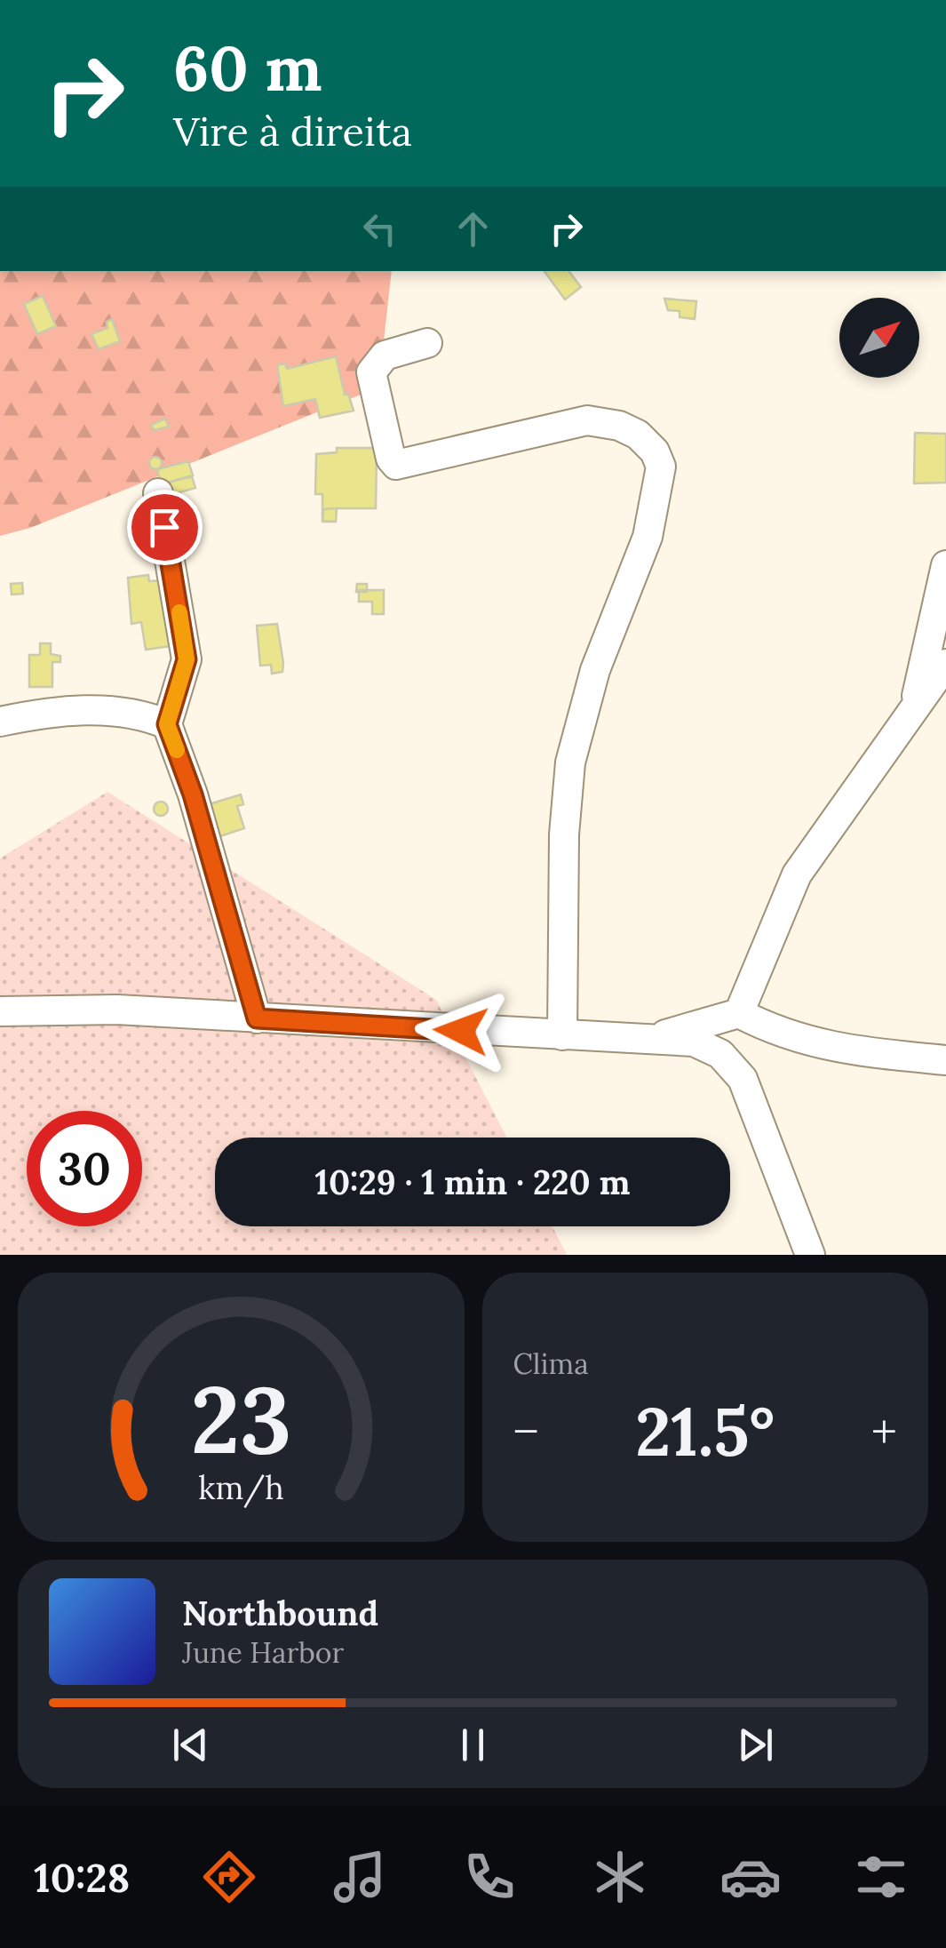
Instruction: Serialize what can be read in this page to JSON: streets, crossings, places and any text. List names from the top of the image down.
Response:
{
  "north": "top right",
  "page": {
    "turn": ["60 m", "Vire à direita"],
    "limit": "30",
    "trip": "10:29 · 1 min · 220 m",
    "tile": "Clima",
    "heat": ["−", "21.5°", "+"],
    "song": ["Northbound", "June Harbor"],
    "tabs": "10:28",
    "gauge": ["23", "km/h"]
  }
}
